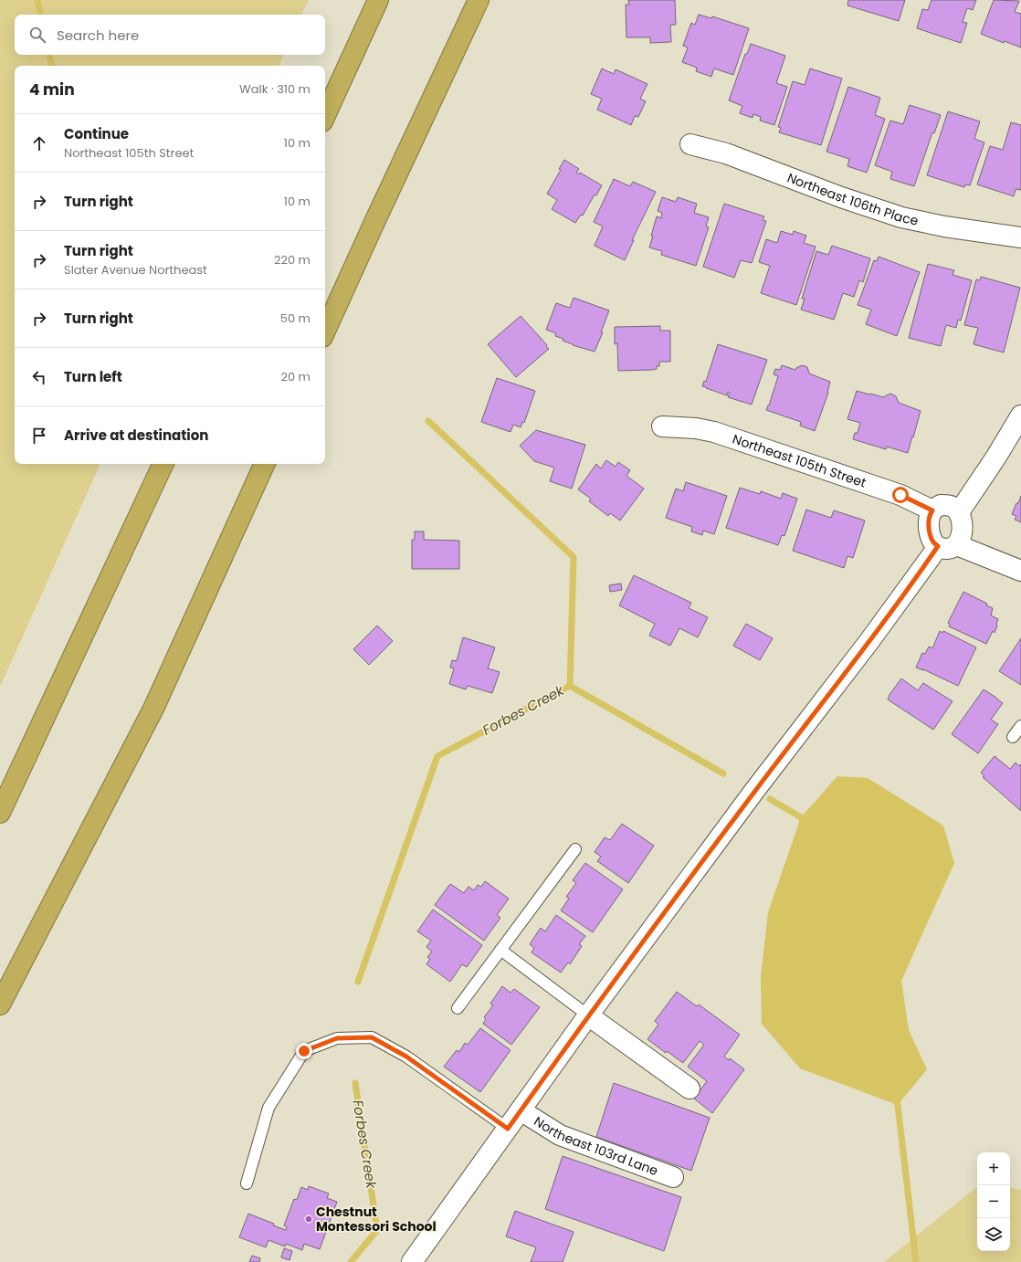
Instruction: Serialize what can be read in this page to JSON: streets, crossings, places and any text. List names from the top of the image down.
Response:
{
  "streets": {
    "street": ["Northeast 106th Place", "Northeast 105th Street", "Northeast 103rd Lane"]
  },
  "water": ["Forbes Creek"],
  "places": ["Chestnut Montessori School"],
  "page": {
    "search": "Search here",
    "heading": ["4 min", "Walk · 310 m"],
    "list": [
      ["Continue", "Northeast 105th Street", "10 m"],
      ["Turn right", "10 m"],
      ["Turn right", "Slater Avenue Northeast", "220 m"],
      ["Turn right", "50 m"],
      ["Turn left", "20 m"],
      "Arrive at destination"
    ],
    "map_buttons": ["+", "−"]
  }
}
